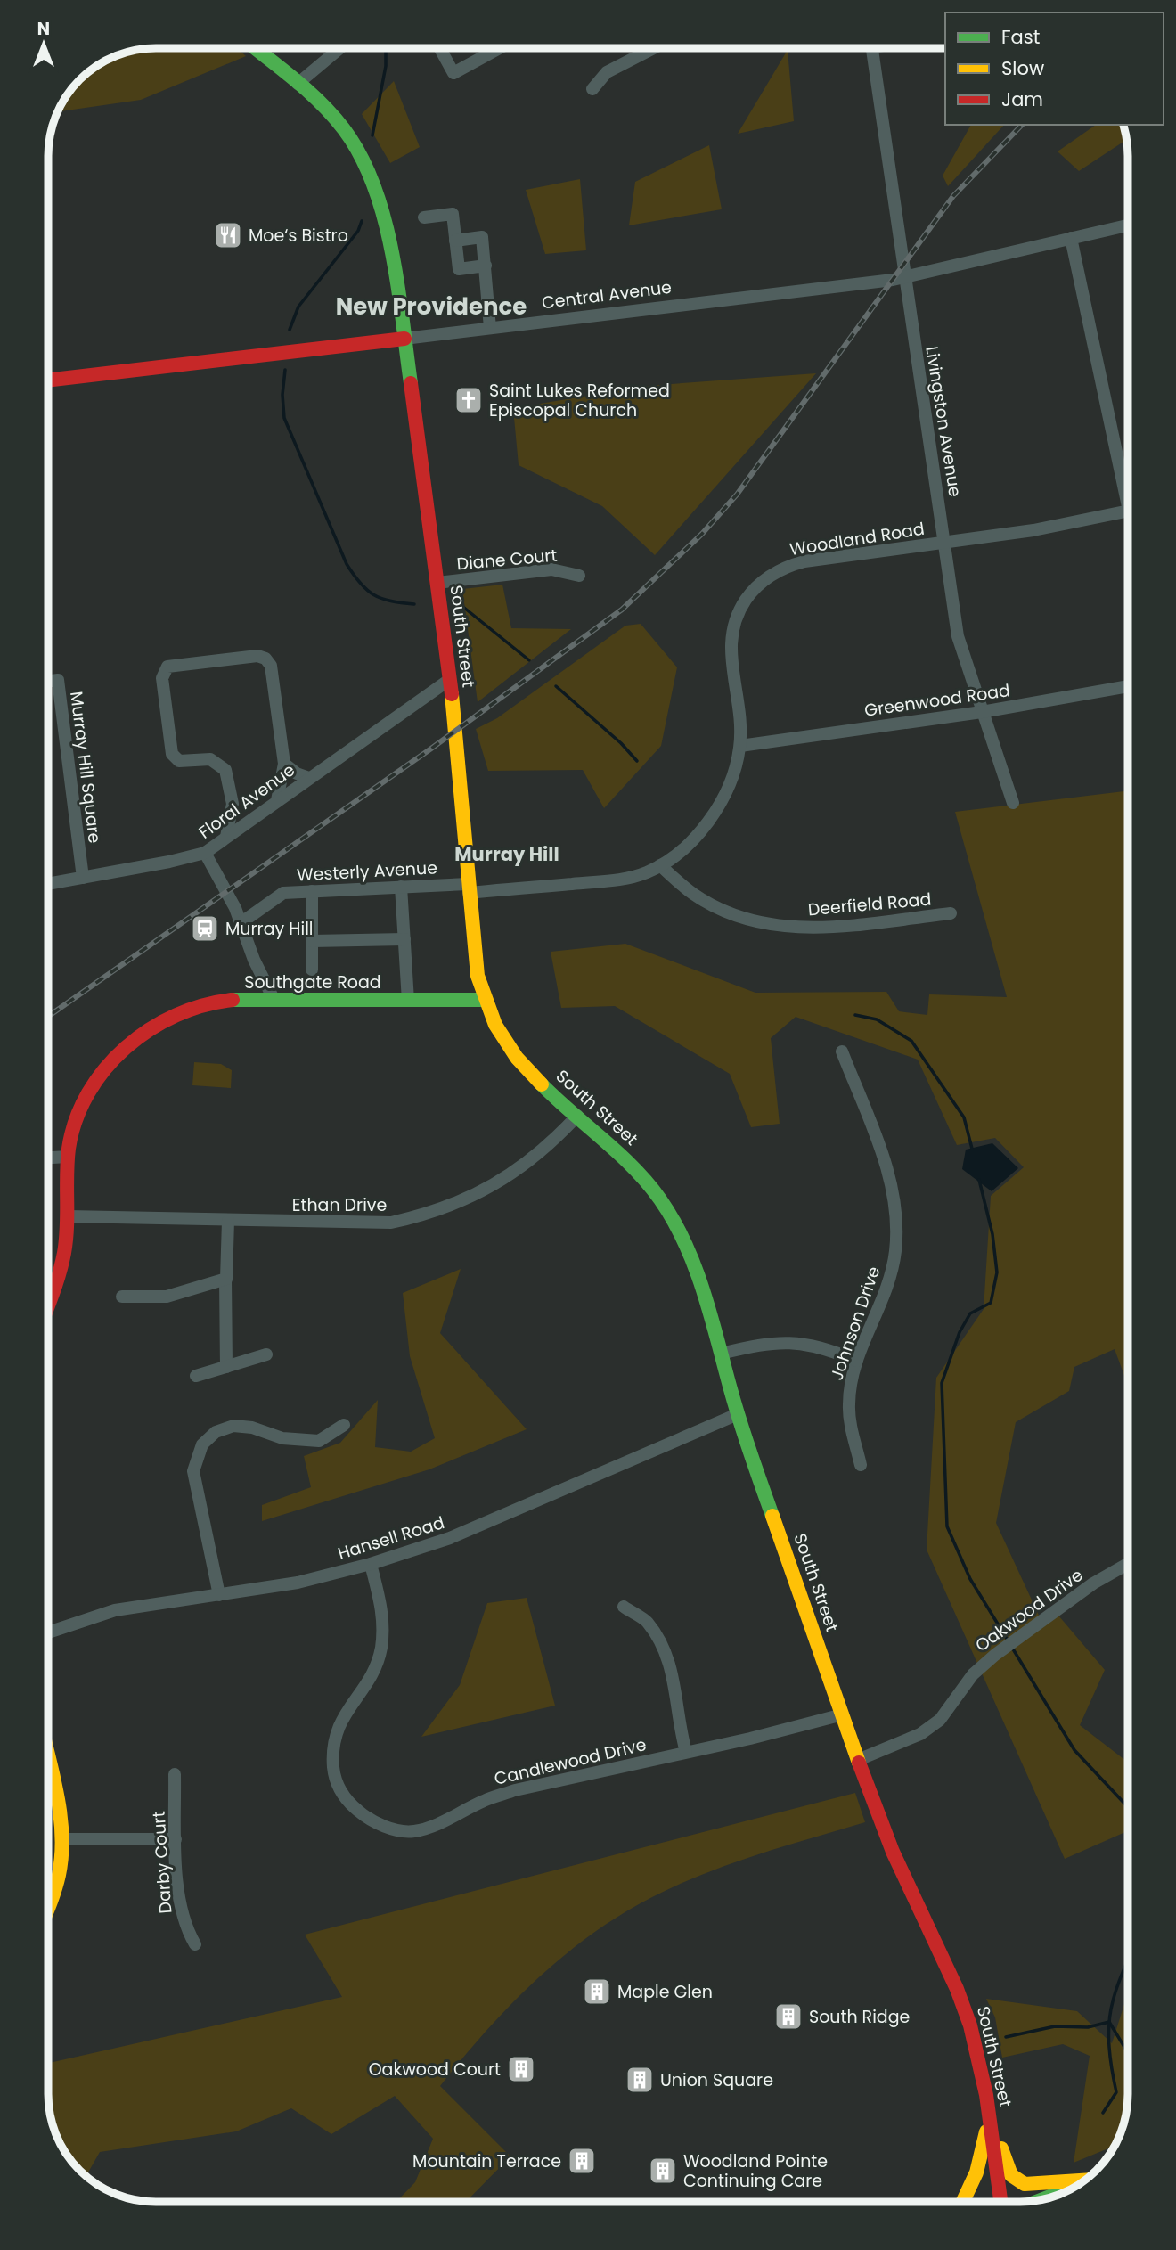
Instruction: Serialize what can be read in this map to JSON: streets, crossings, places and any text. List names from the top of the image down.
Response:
{
  "streets": {
    "street": [
      "Central Avenue",
      "Livingston Avenue",
      "Woodland Road",
      "Diane Court",
      "South Street",
      "Greenwood Road",
      "Murray Hill Square",
      "Floral Avenue",
      "Westerly Avenue",
      "Deerfield Road",
      "Southgate Road",
      "Ethan Drive",
      "Johnson Drive",
      "Hansell Road",
      "Oakwood Drive",
      "Candlewood Drive",
      "Darby Court"
    ]
  },
  "crossings": [
    ["Central Avenue", "Livingston Avenue"],
    ["Central Avenue", "South Street"],
    ["Livingston Avenue", "Woodland Road"],
    ["Livingston Avenue", "Greenwood Road"],
    ["Woodland Road", "South Street"],
    ["Woodland Road", "Greenwood Road"],
    ["Woodland Road", "Westerly Avenue"],
    ["Woodland Road", "Deerfield Road"],
    ["Diane Court", "South Street"],
    ["South Street", "Floral Avenue"],
    ["South Street", "Westerly Avenue"],
    ["South Street", "Southgate Road"],
    ["South Street", "Ethan Drive"],
    ["South Street", "Hansell Road"],
    ["South Street", "Oakwood Drive"],
    ["South Street", "Candlewood Drive"],
    ["Murray Hill Square", "Floral Avenue"],
    ["Southgate Road", "Ethan Drive"],
    ["Hansell Road", "Candlewood Drive"]
  ],
  "districts": ["New Providence", "Murray Hill"],
  "places": {
    "restaurant": ["Moe‘s Bistro"],
    "church": ["Saint Lukes Reformed Episcopal Church"],
    "station": ["Murray Hill"],
    "building": [
      "Maple Glen",
      "South Ridge",
      "Oakwood Court",
      "Union Square",
      "Mountain Terrace",
      "Woodland Pointe Continuing Care"
    ]
  },
  "legend": ["Fast", "Slow", "Jam"],
  "north": "top"
}
